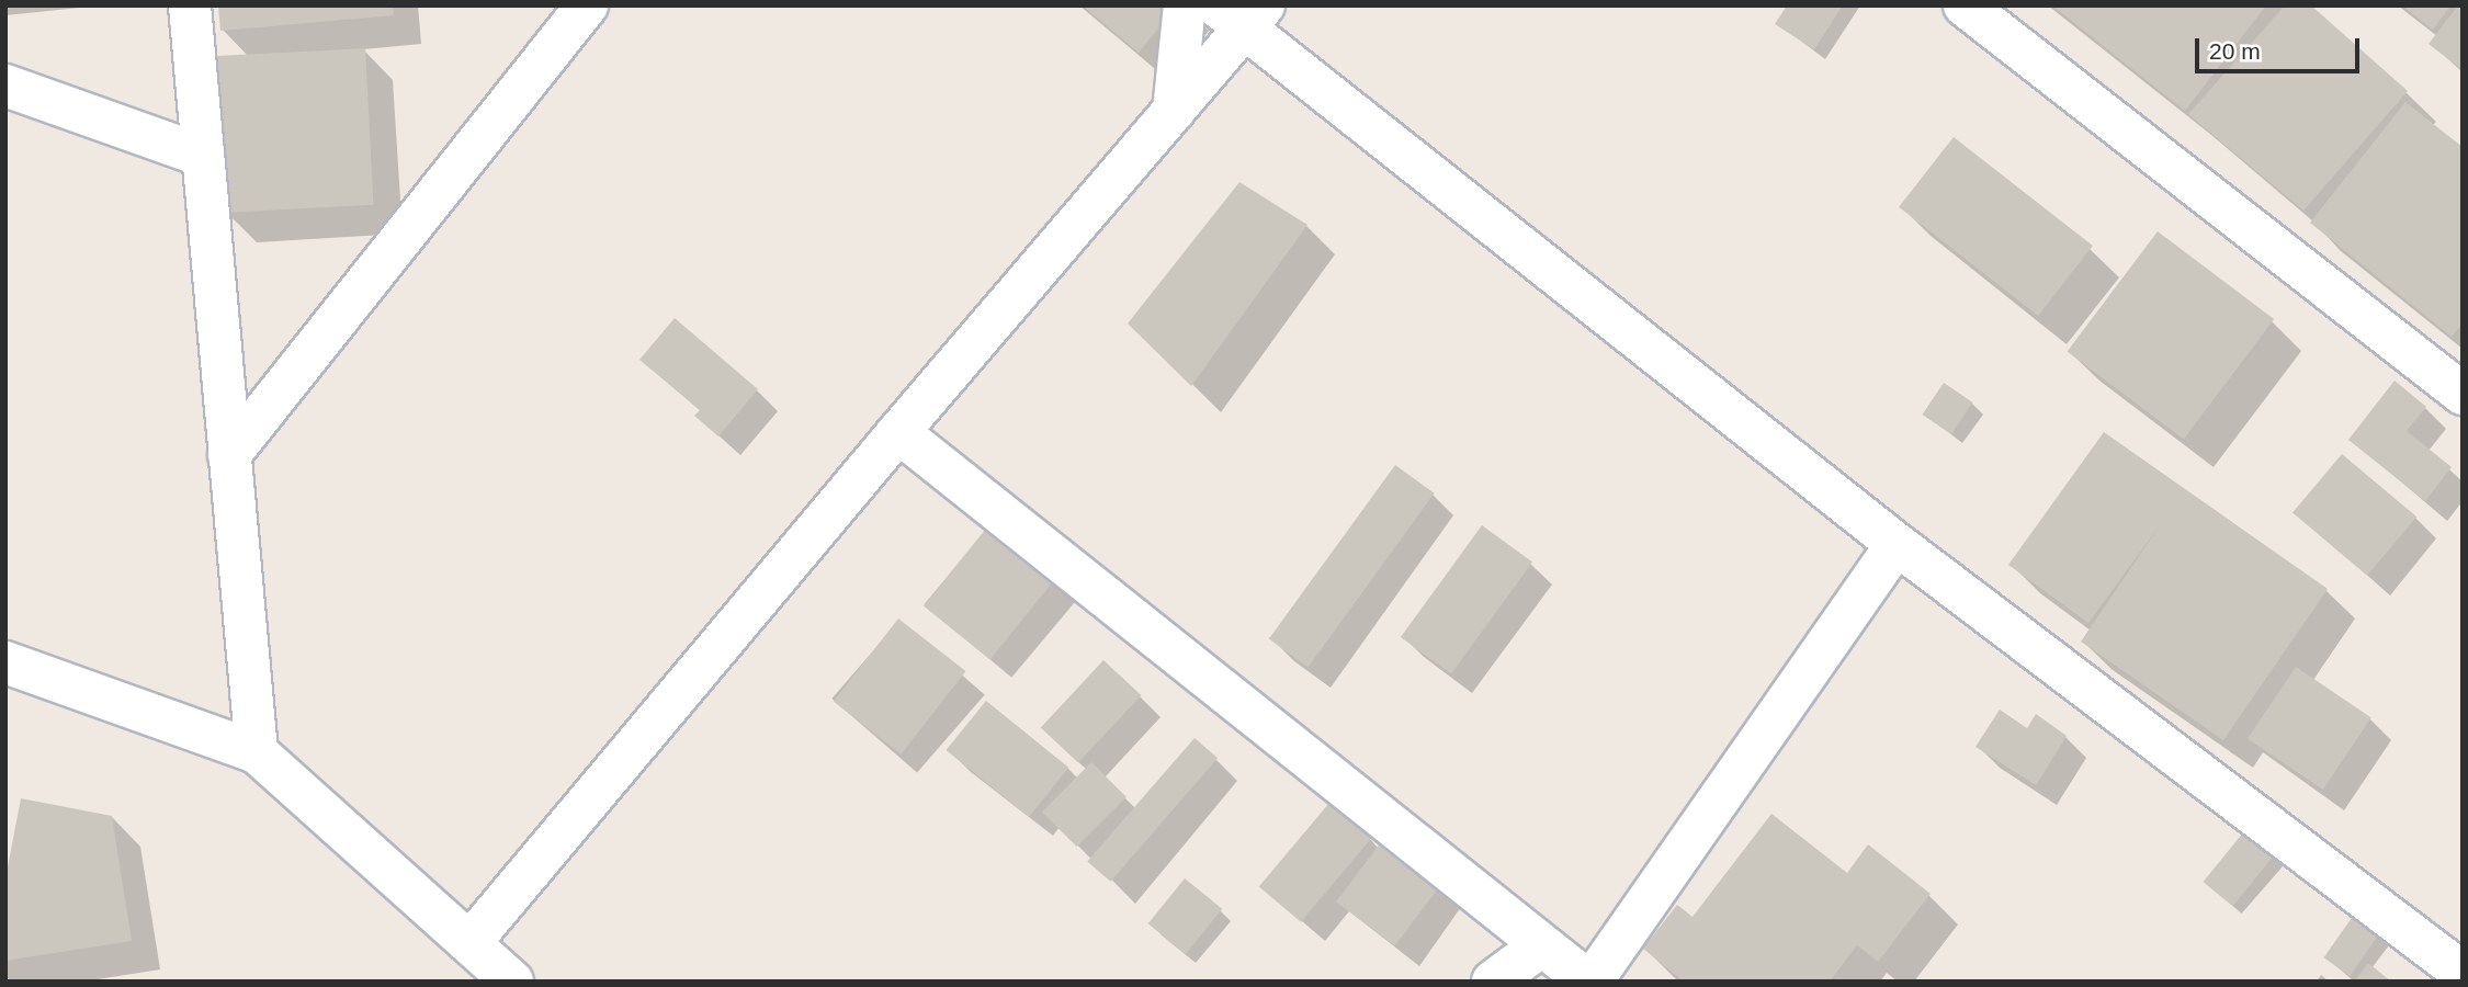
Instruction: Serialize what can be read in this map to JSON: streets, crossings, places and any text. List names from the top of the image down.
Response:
{
  "scale_bar": "20 m"
}
